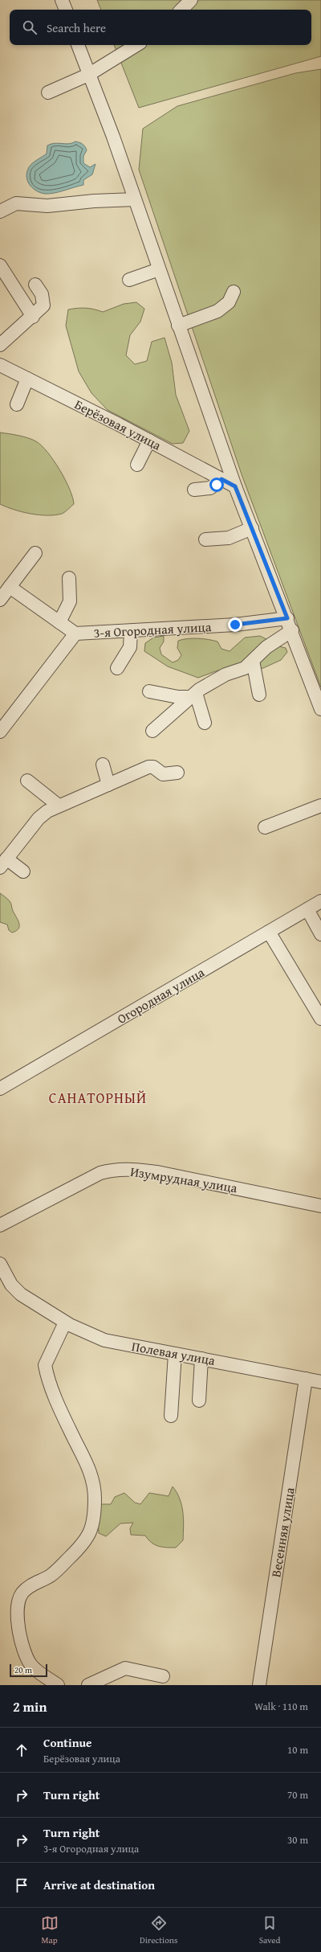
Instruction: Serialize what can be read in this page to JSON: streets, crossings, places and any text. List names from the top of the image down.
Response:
{
  "streets": {
    "street": [
      "Берёзовая улица",
      "3-я Огородная улица",
      "Огородная улица",
      "Изумрудная улица",
      "Полевая улица",
      "Весенняя улица"
    ]
  },
  "crossings": [
    ["Полевая улица", "Весенняя улица"]
  ],
  "districts": ["САНАТОРНЫЙ"],
  "scale_bar": "20 m",
  "page": {
    "search": "Search here",
    "scale": "20 m",
    "heading": ["2 min", "Walk · 110 m"],
    "list": [
      ["Continue", "Берёзовая улица", "10 m"],
      ["Turn right", "70 m"],
      ["Turn right", "3-я Огородная улица", "30 m"],
      "Arrive at destination"
    ],
    "nav": ["Map", "Directions", "Saved"]
  }
}
